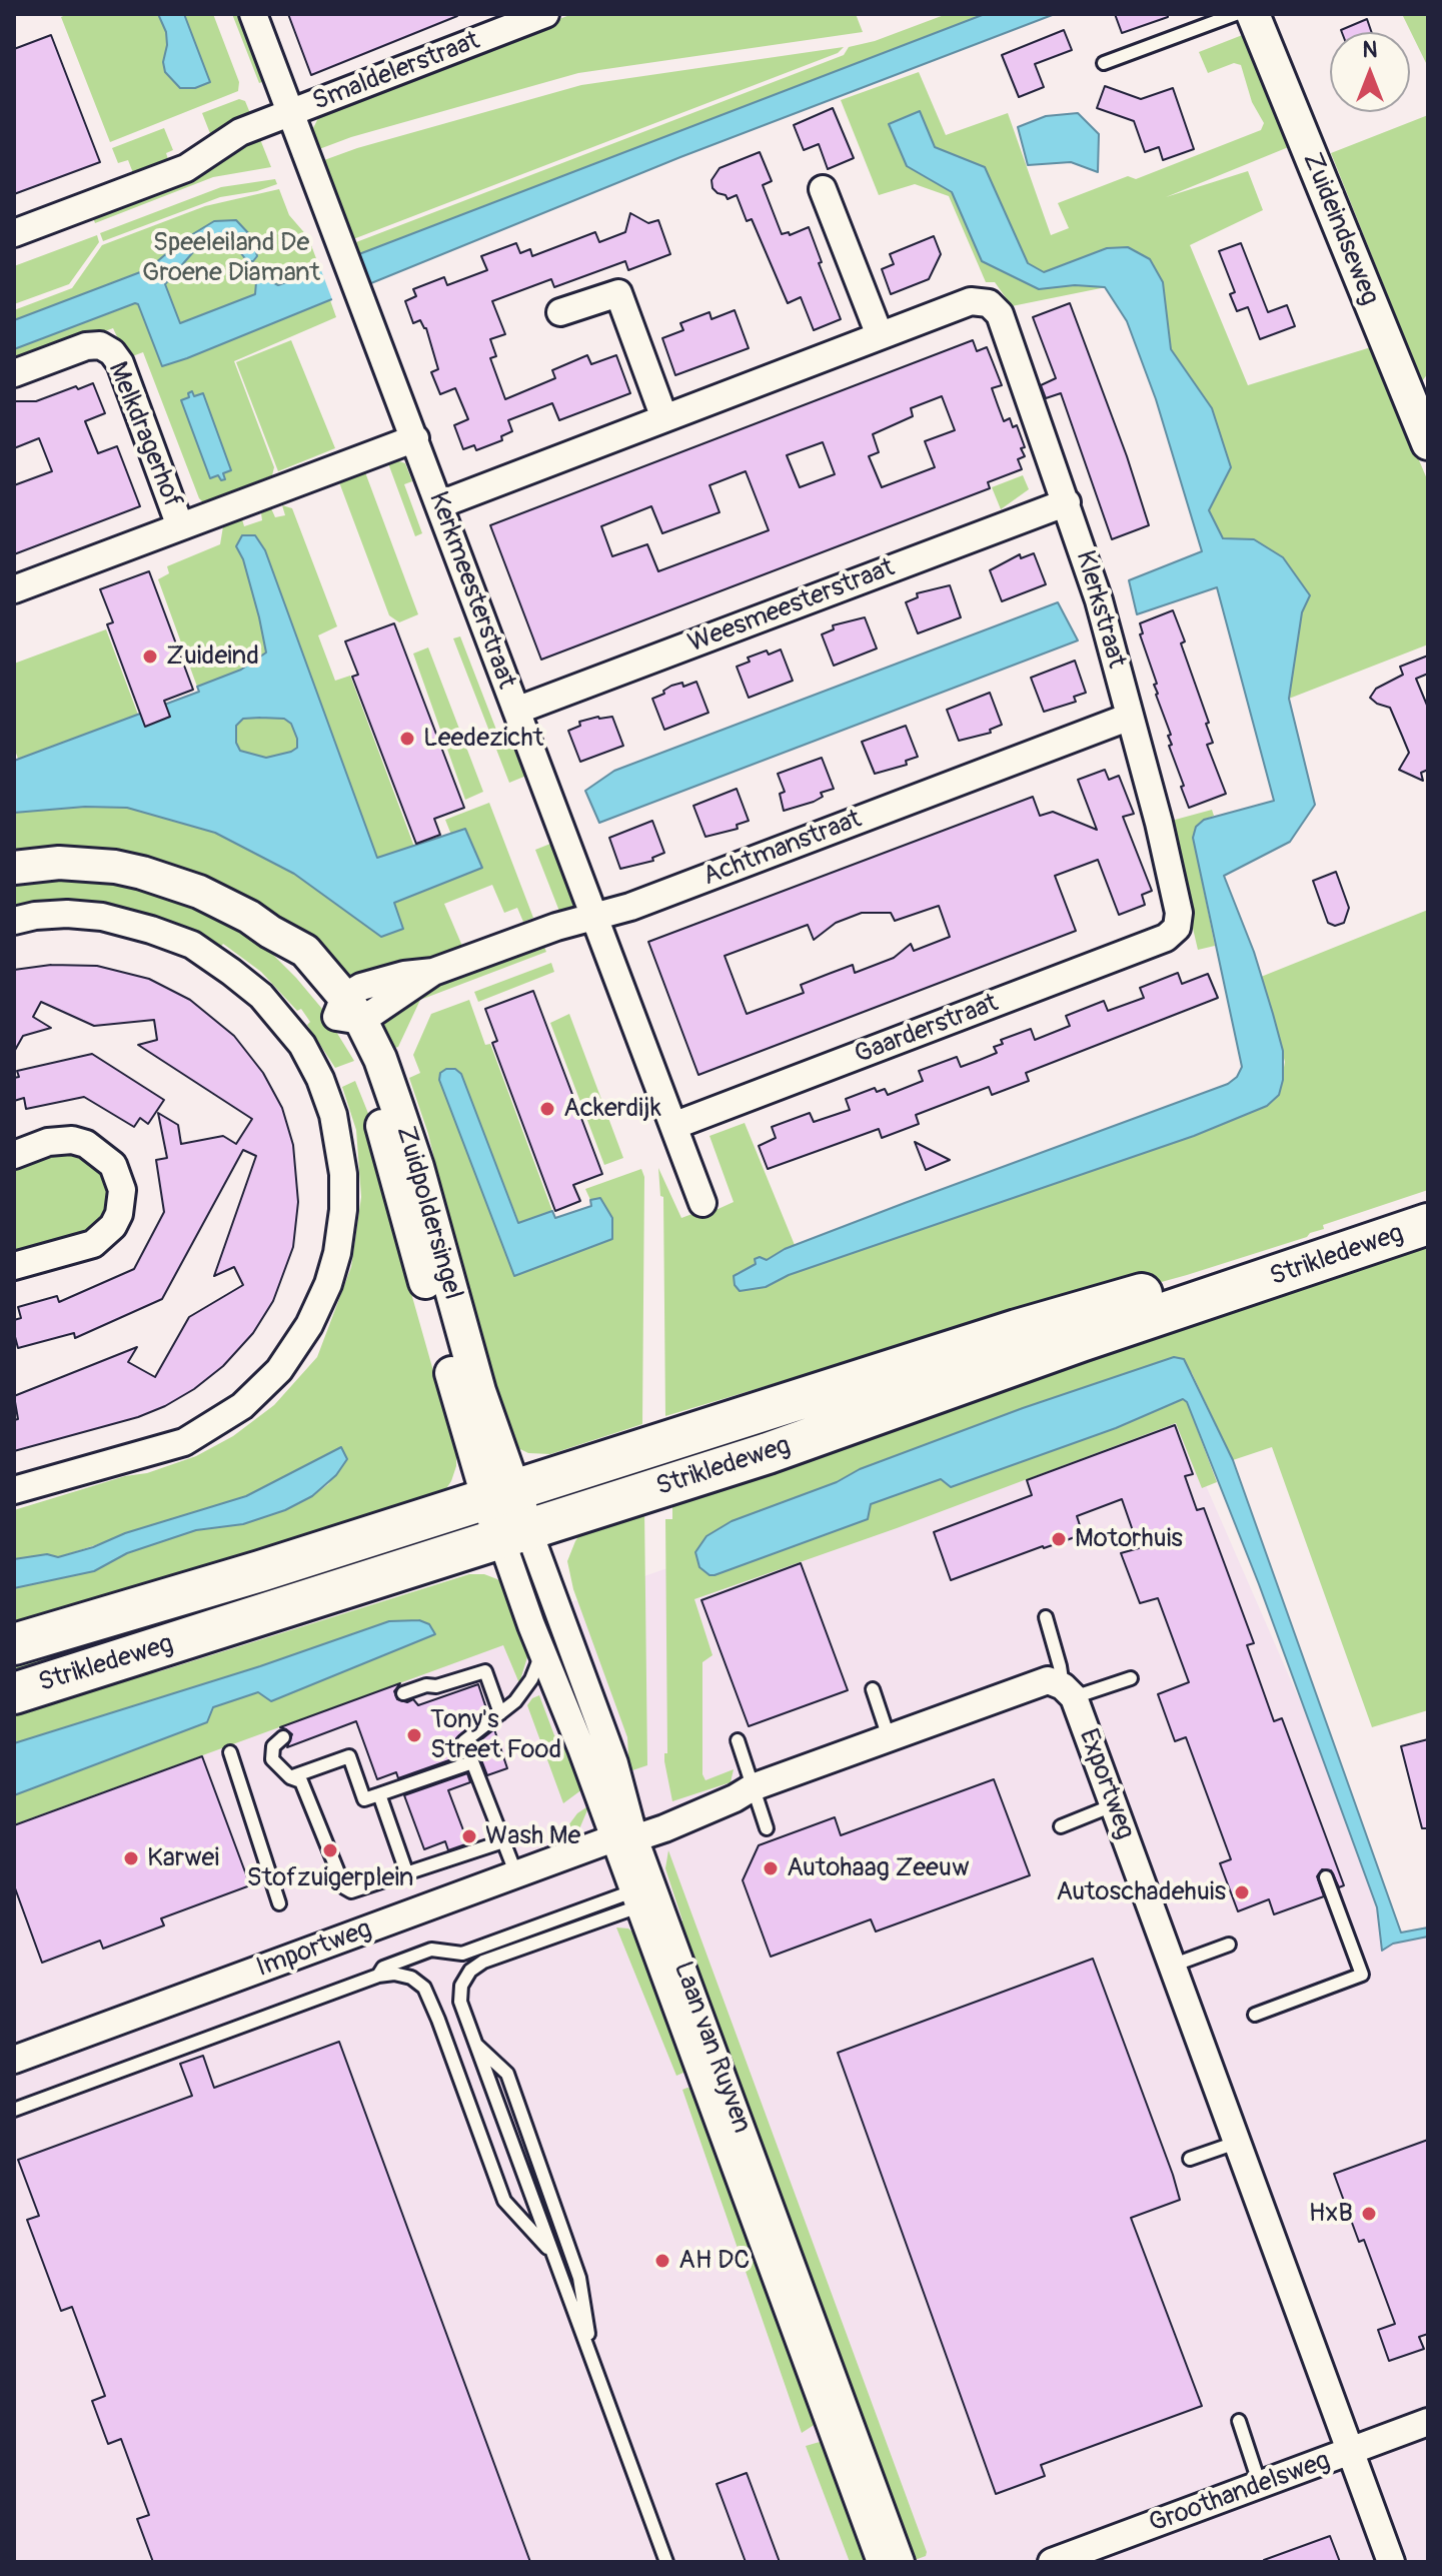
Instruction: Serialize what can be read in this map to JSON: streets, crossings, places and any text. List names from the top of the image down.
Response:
{
  "streets": {
    "main road": ["Strikledeweg"],
    "street": [
      "Smaldelerstraat",
      "Zuideindseweg",
      "Melkdragerhof",
      "Kerkmeesterstraat",
      "Weesmeesterstraat",
      "Klerkstraat",
      "Achtmanstraat",
      "Gaarderstraat",
      "Zuidpoldersingel",
      "Exportweg",
      "Importweg",
      "Laan van Ruyven",
      "Groothandelsweg"
    ]
  },
  "crossings": [
    ["Smaldelerstraat", "Kerkmeesterstraat"],
    ["Melkdragerhof", "Kerkmeesterstraat"],
    ["Kerkmeesterstraat", "Weesmeesterstraat"],
    ["Kerkmeesterstraat", "Achtmanstraat"],
    ["Kerkmeesterstraat", "Gaarderstraat"],
    ["Weesmeesterstraat", "Klerkstraat"],
    ["Klerkstraat", "Achtmanstraat"],
    ["Klerkstraat", "Gaarderstraat"],
    ["Achtmanstraat", "Zuidpoldersingel"],
    ["Zuidpoldersingel", "Strikledeweg"],
    ["Zuidpoldersingel", "Laan van Ruyven"],
    ["Strikledeweg", "Laan van Ruyven"],
    ["Exportweg", "Groothandelsweg"],
    ["Importweg", "Laan van Ruyven"]
  ],
  "parks": ["Speeleiland De Groene Diamant"],
  "places": [
    "Zuideind",
    "Leedezicht",
    "Ackerdijk",
    "Motorhuis",
    "Tony's Street Food",
    "Wash Me",
    "Stofzuigerplein",
    "Karwei",
    "Autohaag Zeeuw",
    "Autoschadehuis",
    "HxB",
    "AH DC"
  ],
  "north": "top"
}
